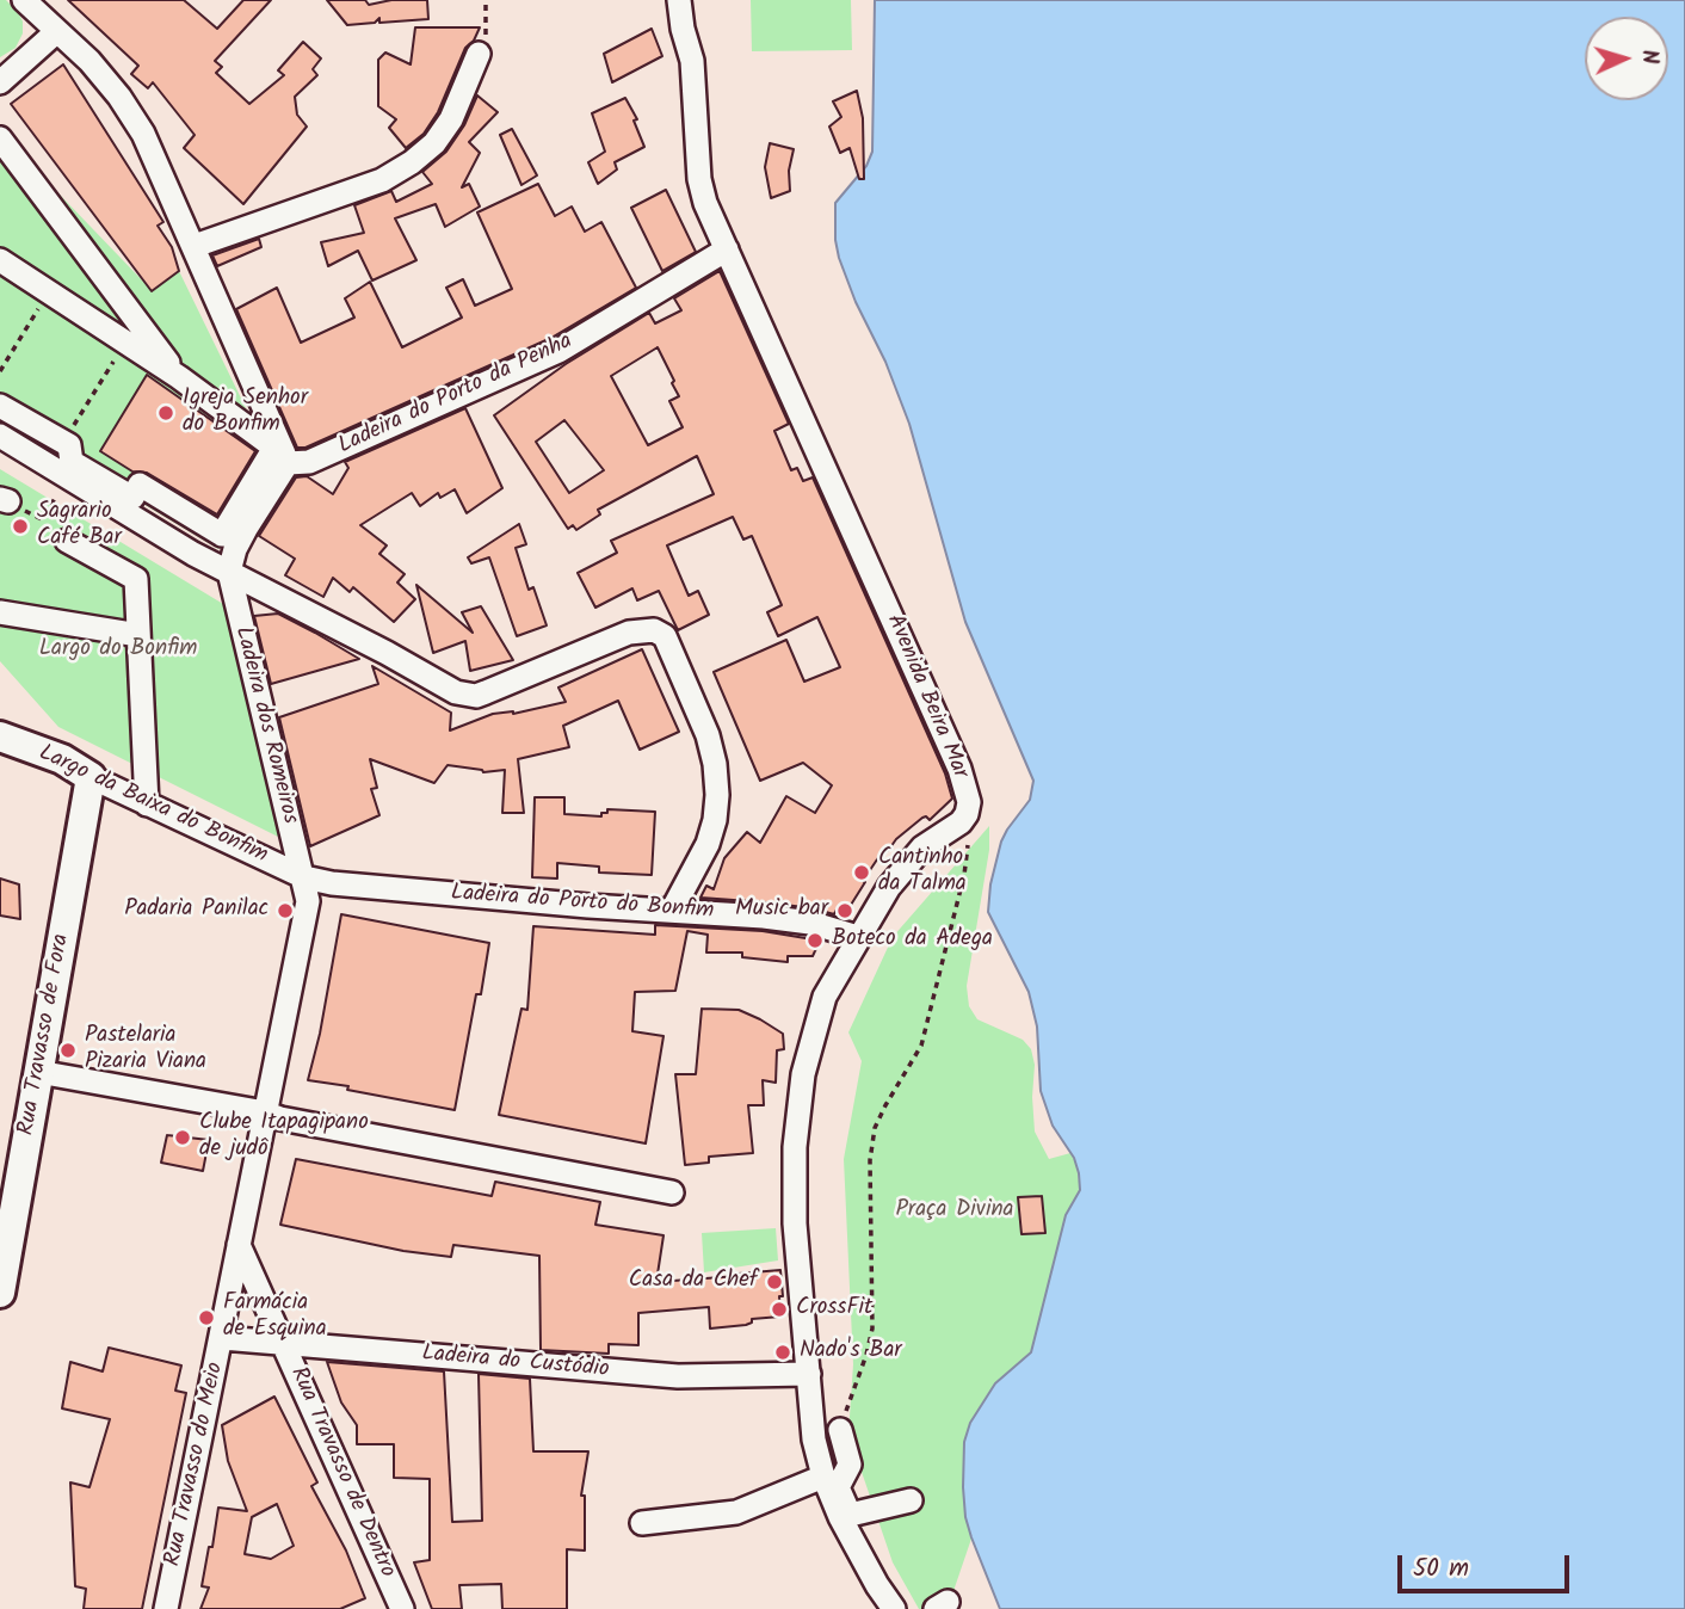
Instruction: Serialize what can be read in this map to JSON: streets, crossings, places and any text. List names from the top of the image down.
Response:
{
  "streets": {
    "main road": ["Largo da Baixa do Bonfim", "Rua Travasso de Fora"],
    "street": [
      "Ladeira do Porto da Penha",
      "Avenida Beira Mar",
      "Ladeira dos Romeiros",
      "Ladeira do Porto do Bonfim",
      "Ladeira do Custódio",
      "Rua Travasso do Meio",
      "Rua Travasso de Dentro"
    ]
  },
  "crossings": [
    ["Ladeira do Porto da Penha", "Avenida Beira Mar"],
    ["Ladeira dos Romeiros", "Largo da Baixa do Bonfim"],
    ["Ladeira dos Romeiros", "Ladeira do Porto do Bonfim"],
    ["Ladeira dos Romeiros", "Rua Travasso do Meio"],
    ["Largo da Baixa do Bonfim", "Ladeira do Porto do Bonfim"],
    ["Largo da Baixa do Bonfim", "Rua Travasso de Fora"],
    ["Largo da Baixa do Bonfim", "Rua Travasso do Meio"],
    ["Ladeira do Porto do Bonfim", "Rua Travasso do Meio"],
    ["Ladeira do Custódio", "Rua Travasso do Meio"],
    ["Ladeira do Custódio", "Rua Travasso de Dentro"],
    ["Rua Travasso do Meio", "Rua Travasso de Dentro"]
  ],
  "parks": ["Largo do Bonfim", "Praça Divina"],
  "places": [
    "Igreja Senhor do Bonfim",
    "Sagrario Café Bar",
    "Cantinho da Talma",
    "Padaria Panilac",
    "Music bar",
    "Boteco da Adega",
    "Pastelaria Pizaria Viana",
    "Clube Itapagipano de judô",
    "Casa da Chef",
    "CrossFit",
    "Farmácia de Esquina",
    "Nado's Bar"
  ],
  "scale_bar": "50 m",
  "north": "right"
}
